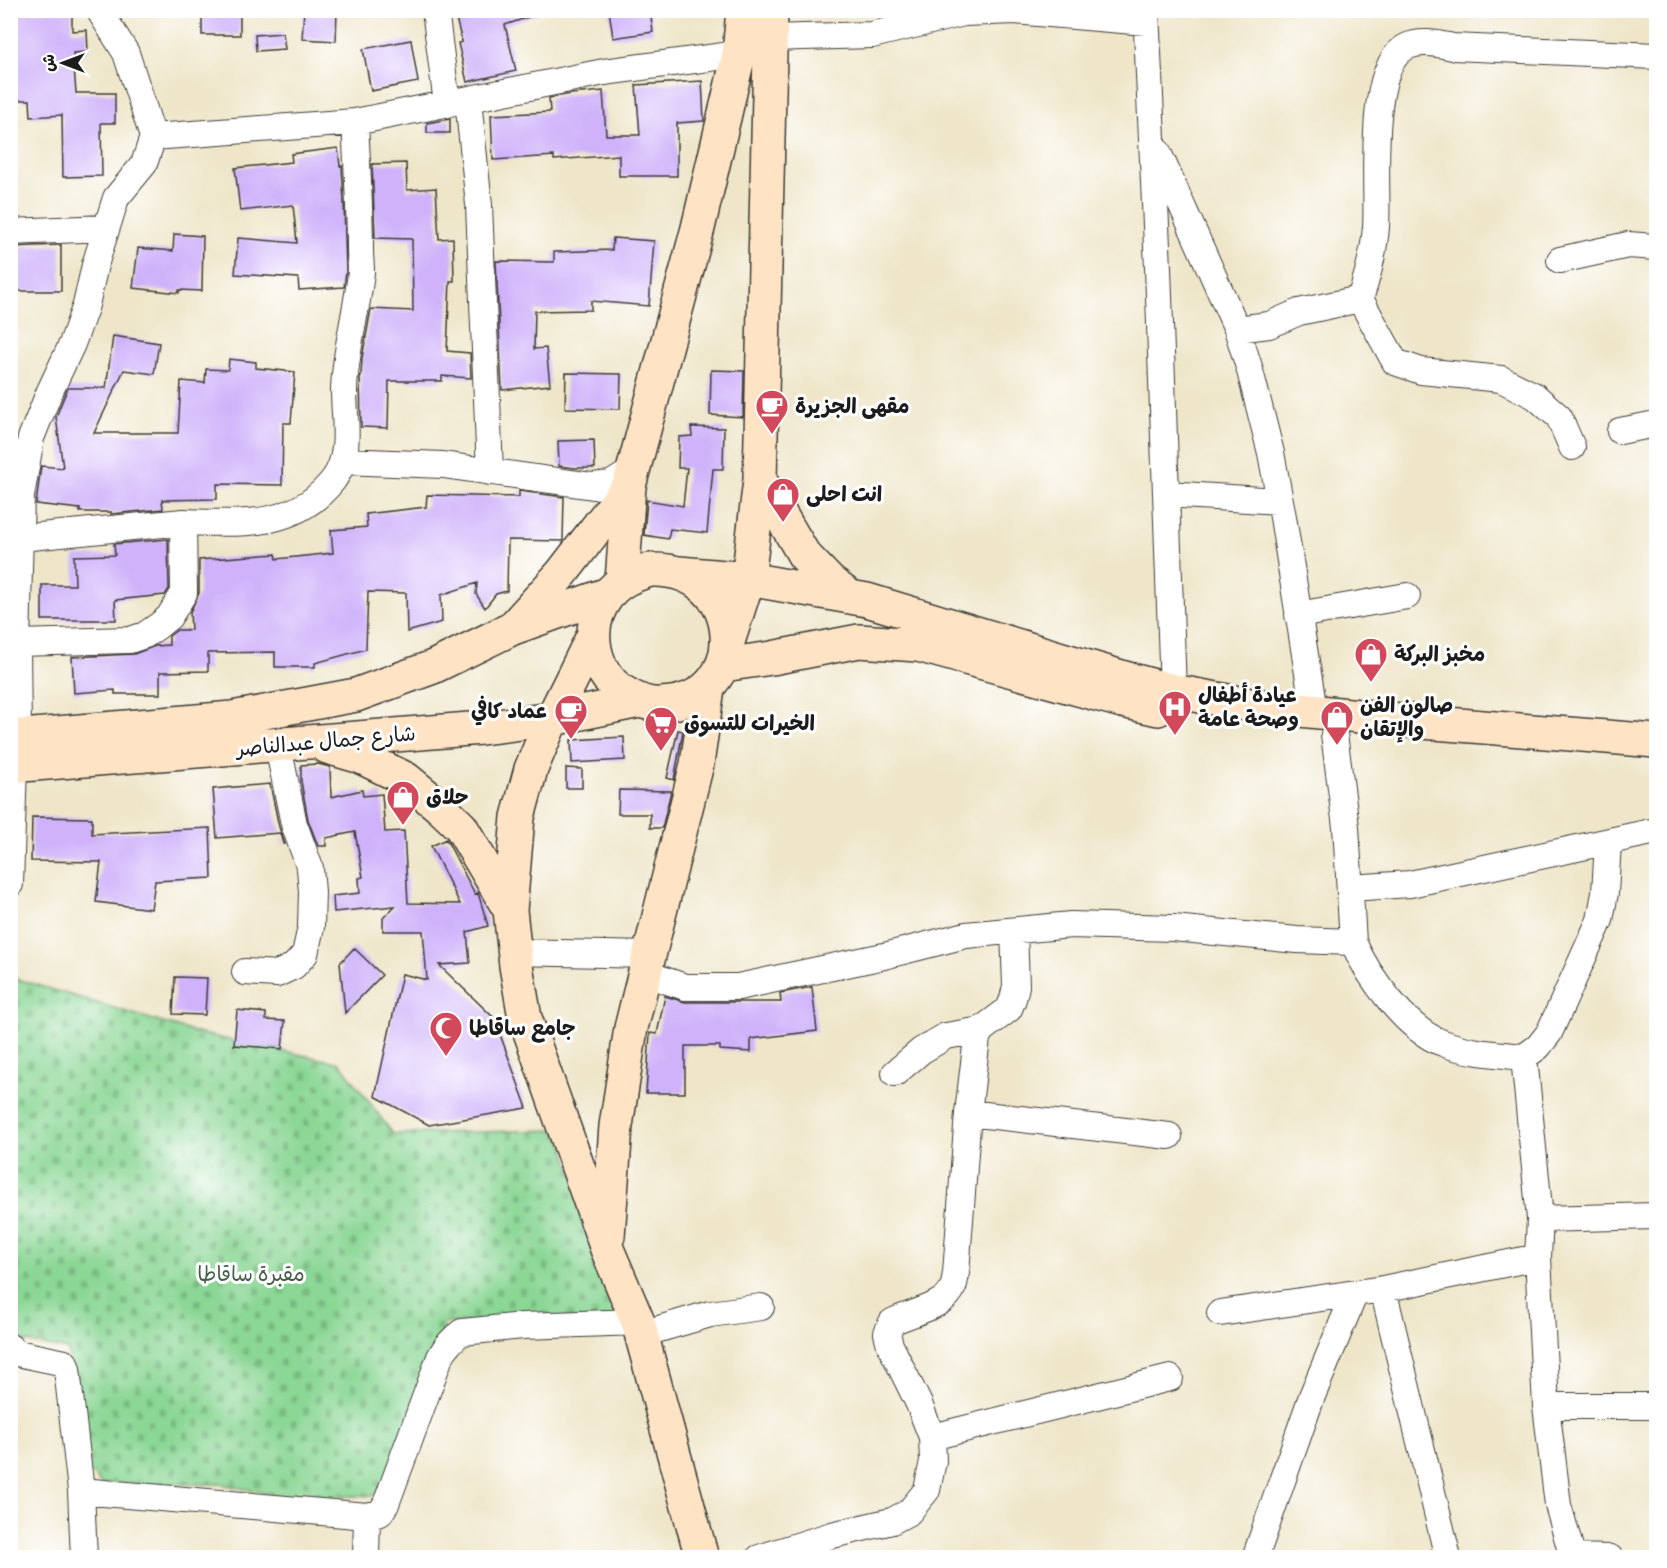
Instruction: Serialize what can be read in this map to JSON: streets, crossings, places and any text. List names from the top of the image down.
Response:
{
  "streets": {
    "main road": ["شارع جمال عبدالناصر"]
  },
  "parks": ["مقبرة ساقاطا"],
  "places": {
    "cafe": ["مقهى الجزيرة", "عماد كافي"],
    "shop": [
      "انت احلى",
      "مخبز البركة",
      "صالون الفن والإتقان",
      "حلاق"
    ],
    "hospital": ["عيادة أطفال وصحة عامة"],
    "supermarket": ["الخيرات للتسوق"],
    "mosque": ["جامع ساقاطا"]
  },
  "north": "left"
}
